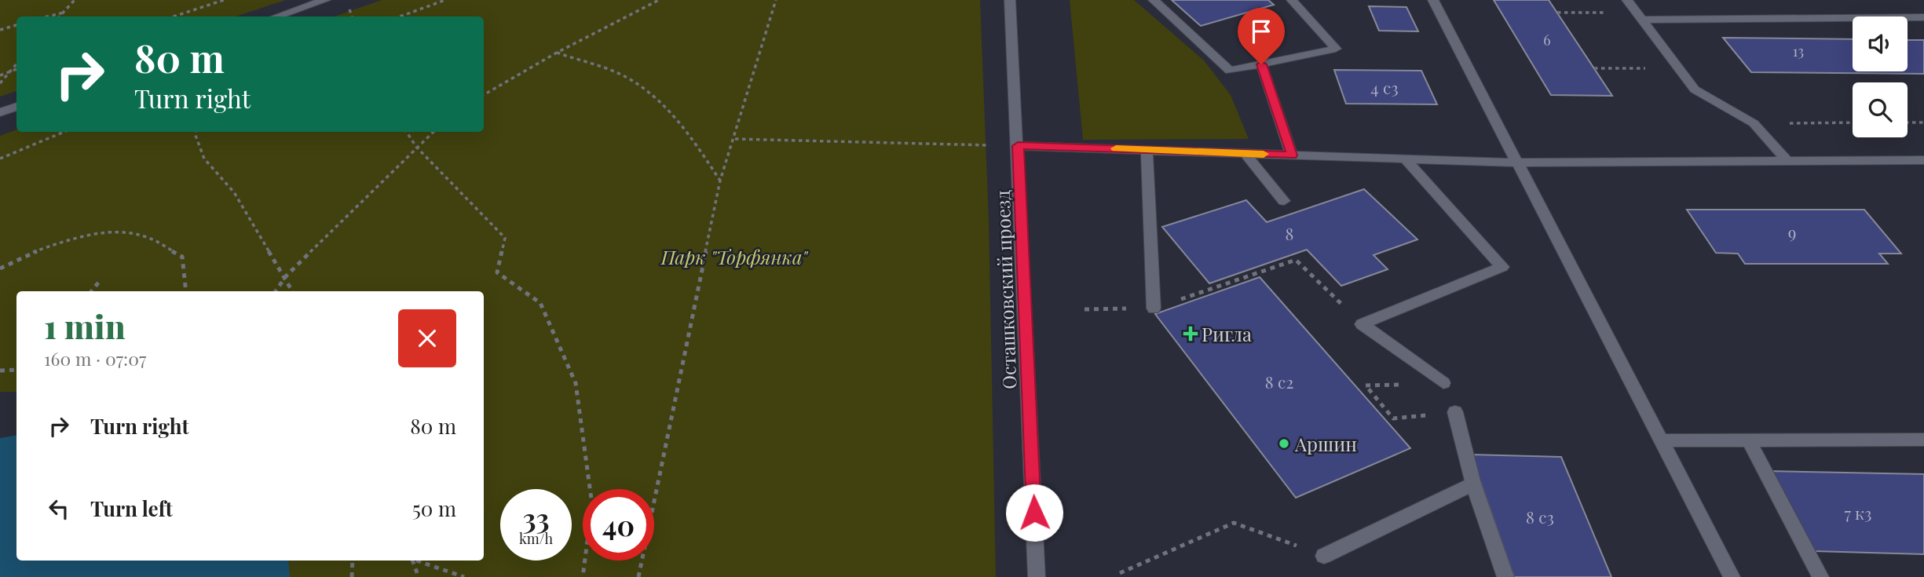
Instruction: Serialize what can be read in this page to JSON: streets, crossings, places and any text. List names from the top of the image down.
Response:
{
  "streets": {
    "street": ["Осташковский проезд"]
  },
  "parks": ["Парк \"Торфянка\""],
  "places": {
    "health": ["Ригла"],
    "other": ["Аршин"]
  },
  "house_numbers": [
    "6",
    "13",
    "4 с3",
    "9",
    "8",
    "8 с2",
    "7 к3",
    "8 с3"
  ],
  "page": {
    "turn": ["80 m", "Turn right"],
    "heading": ["1 min", "160 m · 07:07"],
    "list": [
      {
        "name": "Turn right",
        "value": "80 m"
      },
      {
        "name": "Turn left",
        "value": "50 m"
      }
    ],
    "speed": "33 km/h",
    "limit": "40"
  }
}
